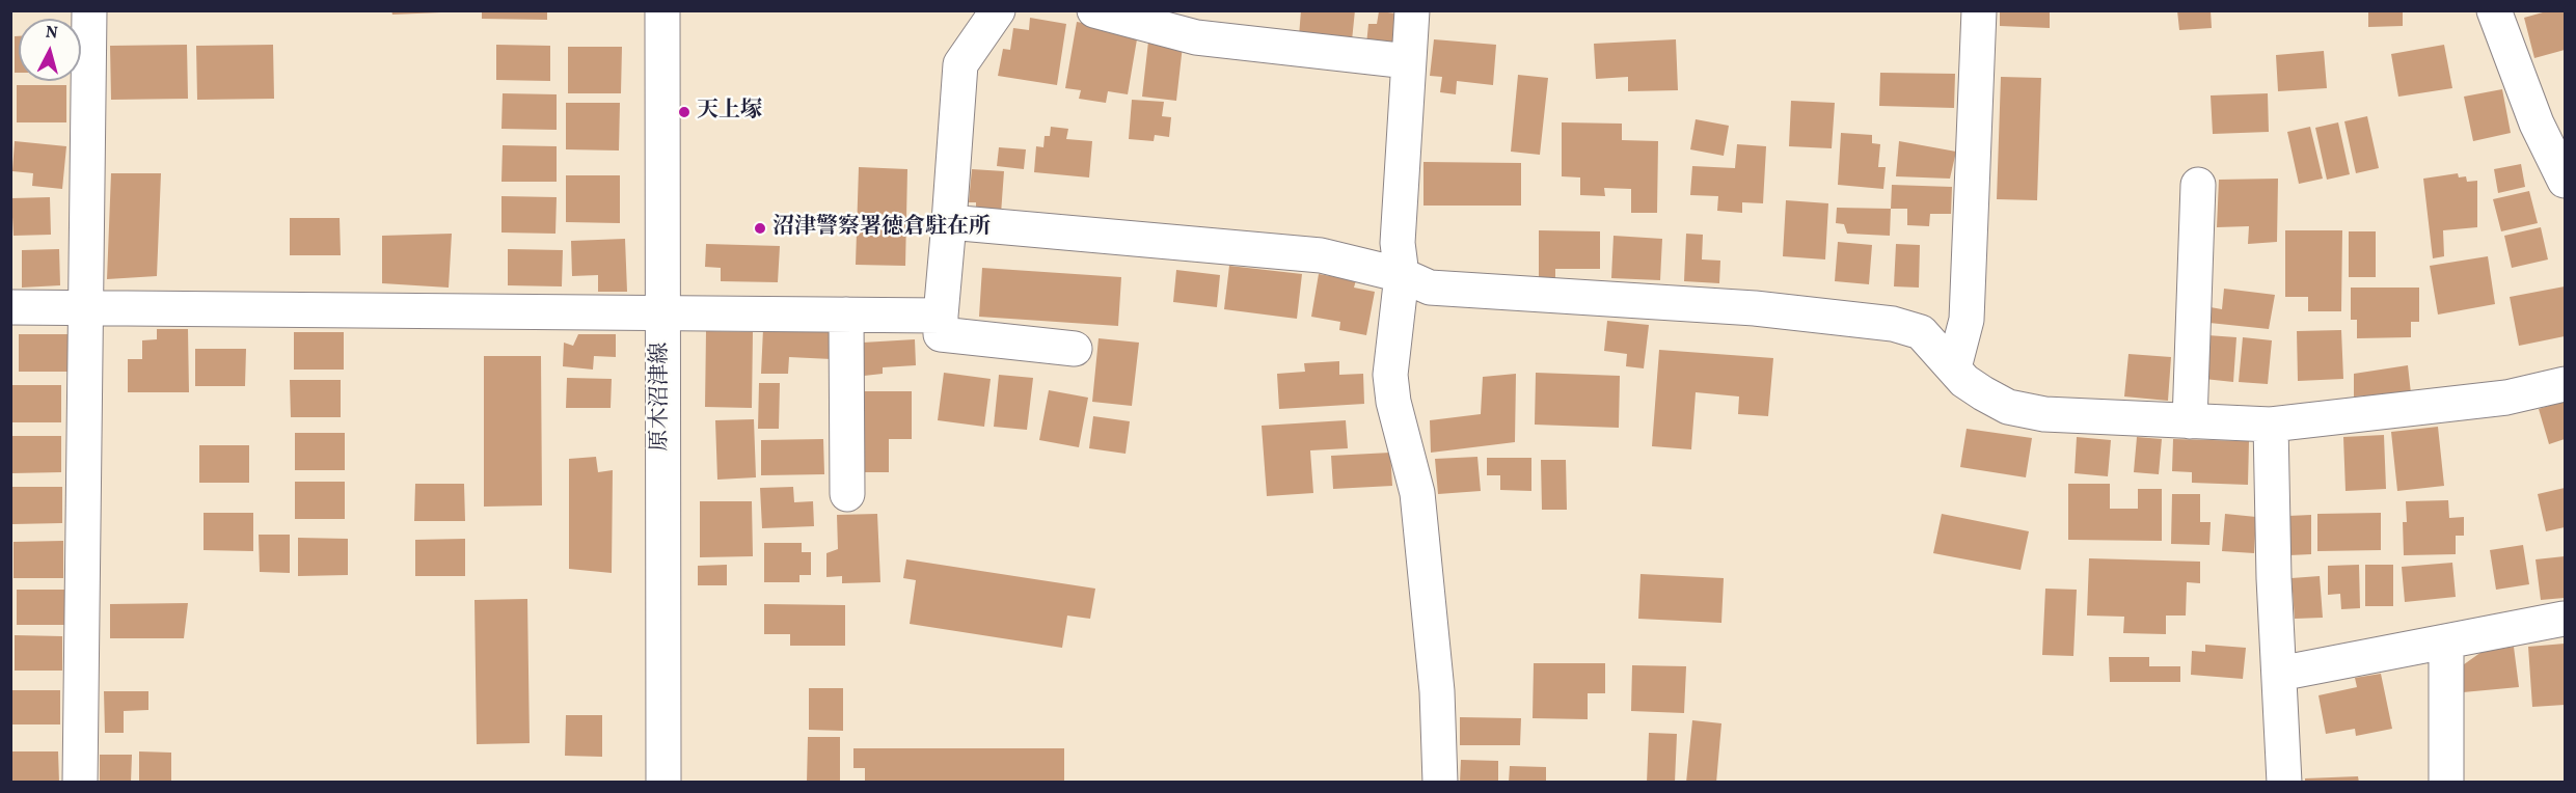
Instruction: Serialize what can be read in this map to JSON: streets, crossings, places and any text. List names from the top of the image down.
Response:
{
  "streets": {
    "street": ["原木沼津線"]
  },
  "places": ["天上塚", "沼津警察署徳倉駐在所"],
  "north": "top"
}
